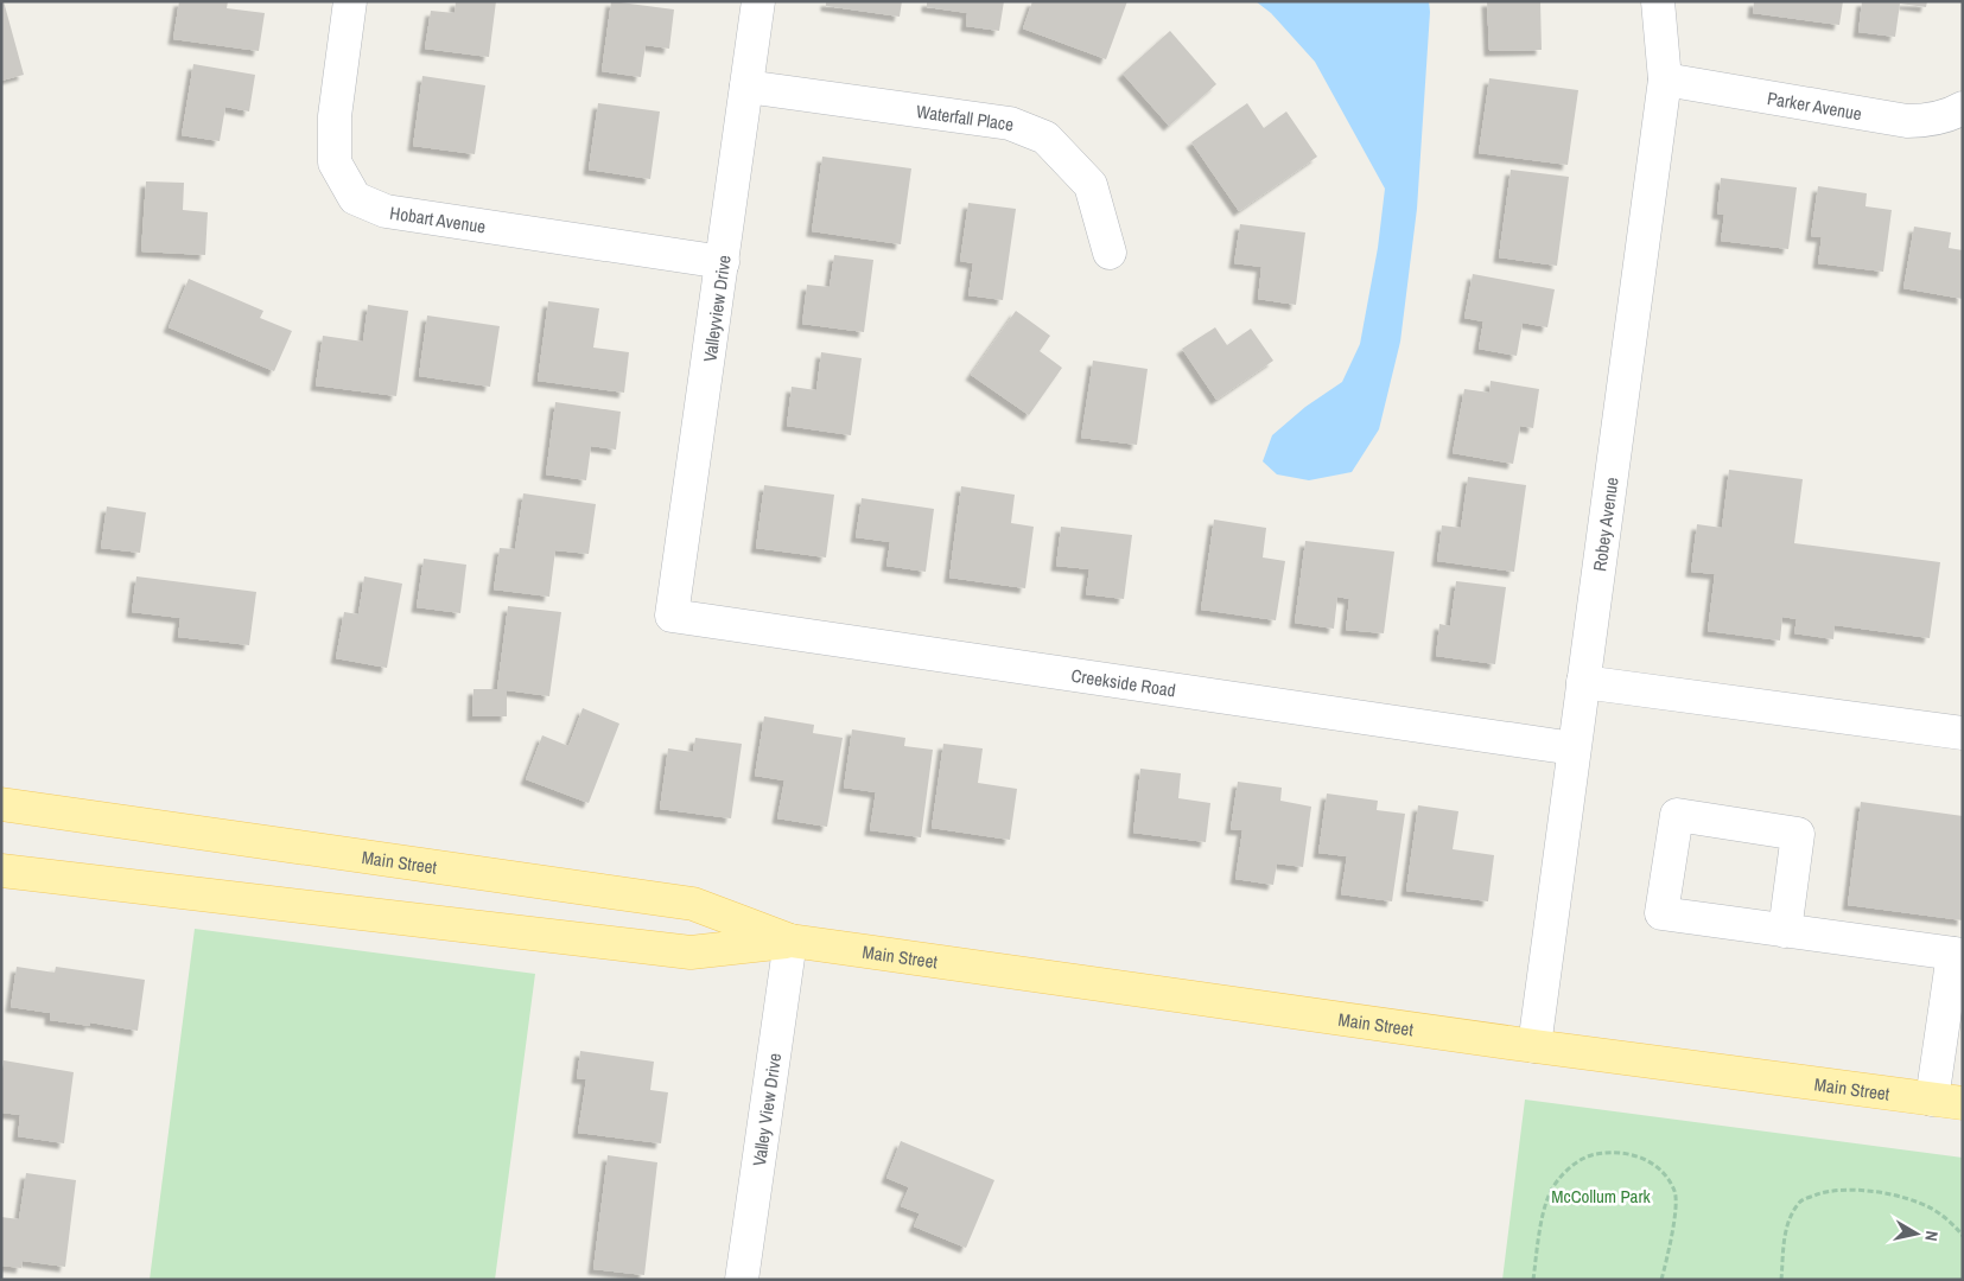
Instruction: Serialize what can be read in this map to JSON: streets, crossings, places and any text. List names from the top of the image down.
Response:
{
  "streets": {
    "main road": ["Main Street"],
    "street": [
      "Parker Avenue",
      "Waterfall Place",
      "Hobart Avenue",
      "Valleyview Drive",
      "Robey Avenue",
      "Creekside Road",
      "Valley View Drive"
    ]
  },
  "crossings": [
    ["Parker Avenue", "Robey Avenue"],
    ["Waterfall Place", "Valleyview Drive"],
    ["Hobart Avenue", "Valleyview Drive"],
    ["Valleyview Drive", "Creekside Road"],
    ["Robey Avenue", "Creekside Road"],
    ["Robey Avenue", "Main Street"],
    ["Main Street", "Valley View Drive"]
  ],
  "parks": ["McCollum Park"],
  "north": "right"
}
